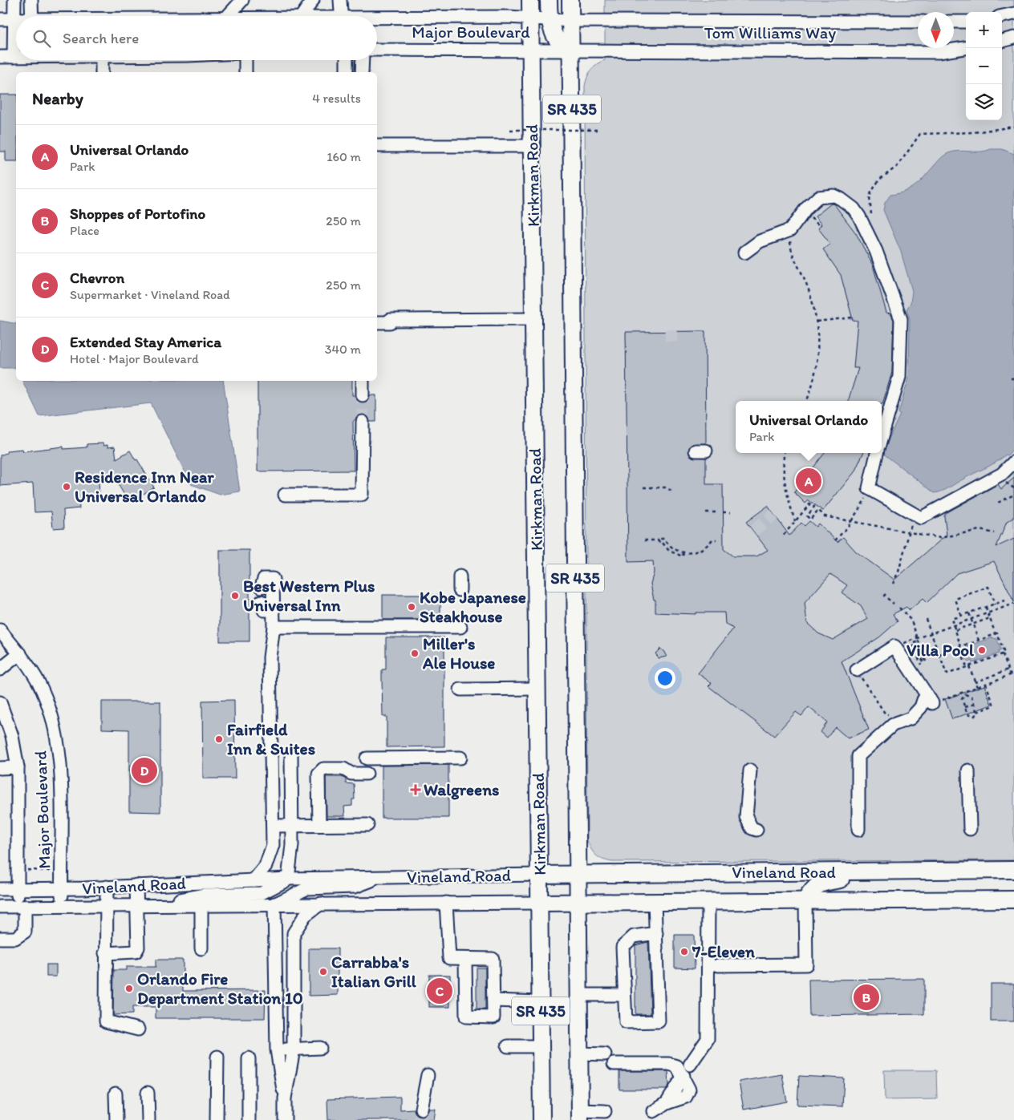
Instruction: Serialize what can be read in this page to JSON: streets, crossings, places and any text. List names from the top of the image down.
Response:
{
  "streets": {
    "main road": ["SR 435", "Kirkman Road", "Vineland Road"],
    "street": ["Major Boulevard", "Tom Williams Way"]
  },
  "crossings": [
    ["Major Boulevard", "Tom Williams Way"],
    ["Major Boulevard", "SR 435"],
    ["Major Boulevard", "Kirkman Road"],
    ["Major Boulevard", "Vineland Road"],
    ["Tom Williams Way", "SR 435"],
    ["SR 435", "Vineland Road"],
    ["Kirkman Road", "Vineland Road"]
  ],
  "places": {
    "other": [
      "Residence Inn Near Universal Orlando",
      "Best Western Plus Universal Inn",
      "Kobe Japanese Steakhouse",
      "Villa Pool",
      "Miller's Ale House",
      "Fairfield Inn & Suites",
      "7-Eleven",
      "Carrabba's Italian Grill",
      "Orlando Fire Department Station 10"
    ],
    "health": ["Walgreens"]
  },
  "north": "bottom",
  "page": {
    "map_buttons": ["+", "−"],
    "search": "Search here",
    "heading": ["Nearby", "4 results"],
    "list": [
      {
        "mark": "A",
        "name": "Universal Orlando",
        "note": "Park",
        "value": "160 m"
      },
      {
        "mark": "B",
        "name": "Shoppes of Portofino",
        "note": "Place",
        "value": "250 m"
      },
      {
        "mark": "C",
        "name": "Chevron",
        "note": "Supermarket · Vineland Road",
        "value": "250 m"
      },
      {
        "mark": "D",
        "name": "Extended Stay America",
        "note": "Hotel · Major Boulevard",
        "value": "340 m"
      }
    ],
    "popup": ["Universal Orlando", "Park"],
    "pins": [
      "A",
      "D",
      "C",
      "B"
    ]
  }
}
